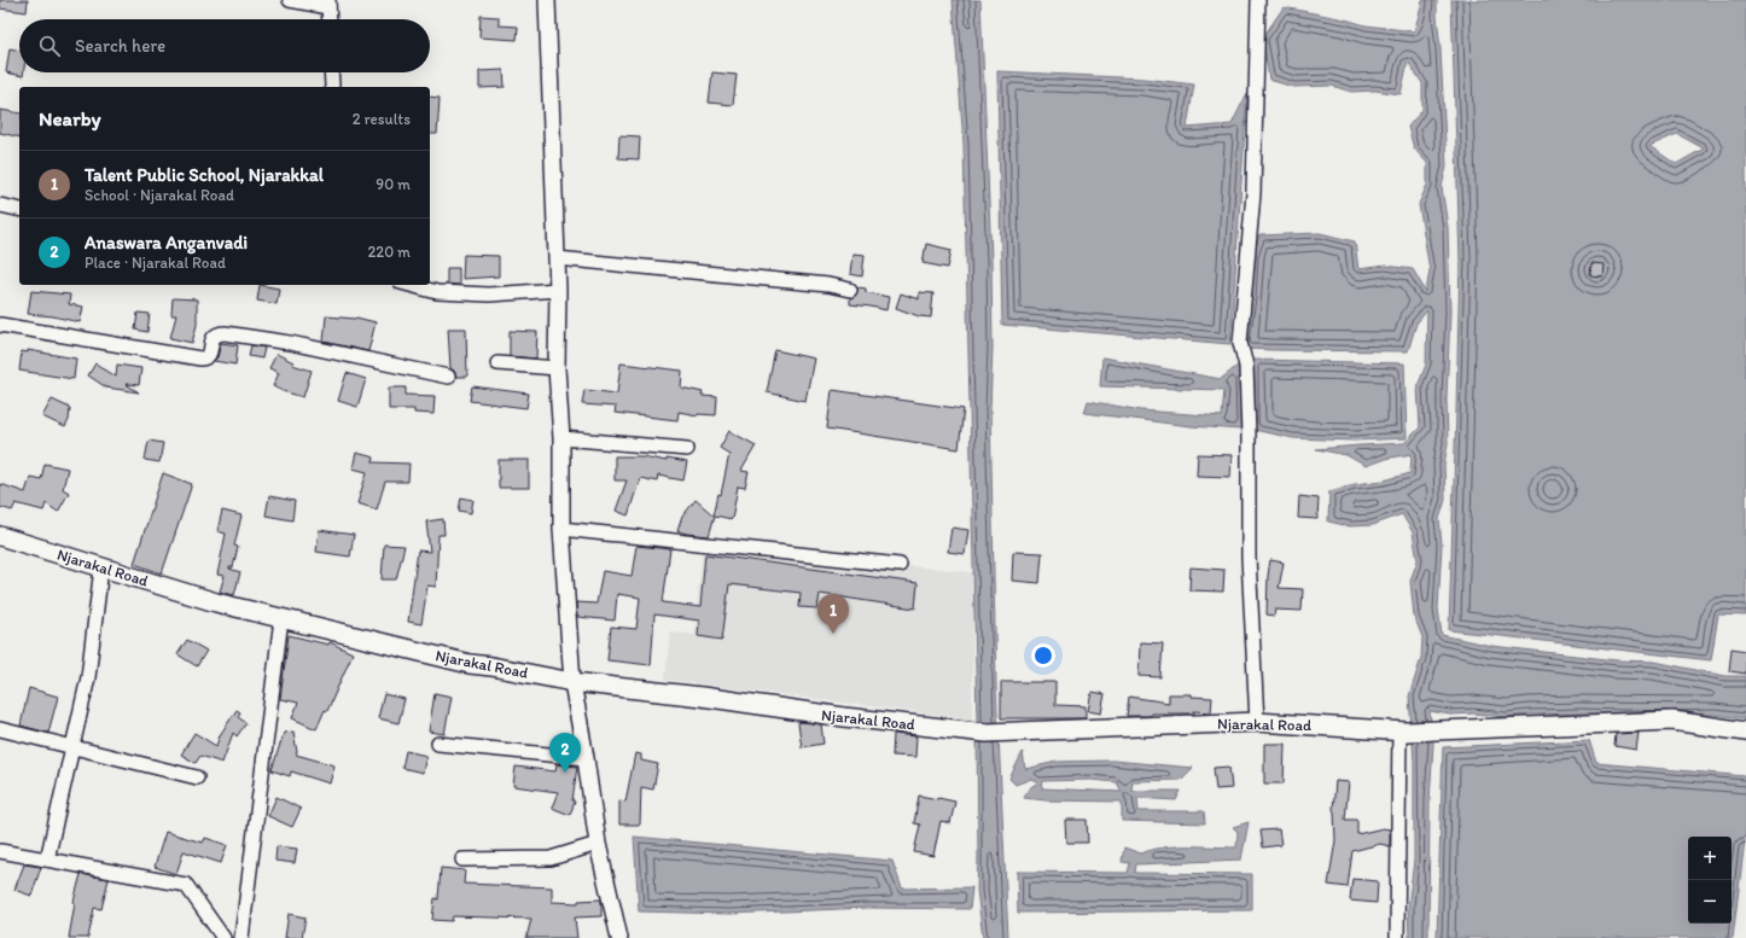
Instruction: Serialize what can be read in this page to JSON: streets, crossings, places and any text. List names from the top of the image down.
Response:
{
  "streets": {
    "main road": ["Njarakal Road"]
  },
  "page": {
    "search": "Search here",
    "heading": ["Nearby", "2 results"],
    "list": [
      {
        "mark": "1",
        "name": "Talent Public School, Njarakkal",
        "note": "School · Njarakal Road",
        "value": "90 m"
      },
      {
        "mark": "2",
        "name": "Anaswara Anganvadi",
        "note": "Place · Njarakal Road",
        "value": "220 m"
      }
    ],
    "pins": ["1", "2"],
    "map_buttons": ["+", "−"]
  }
}
